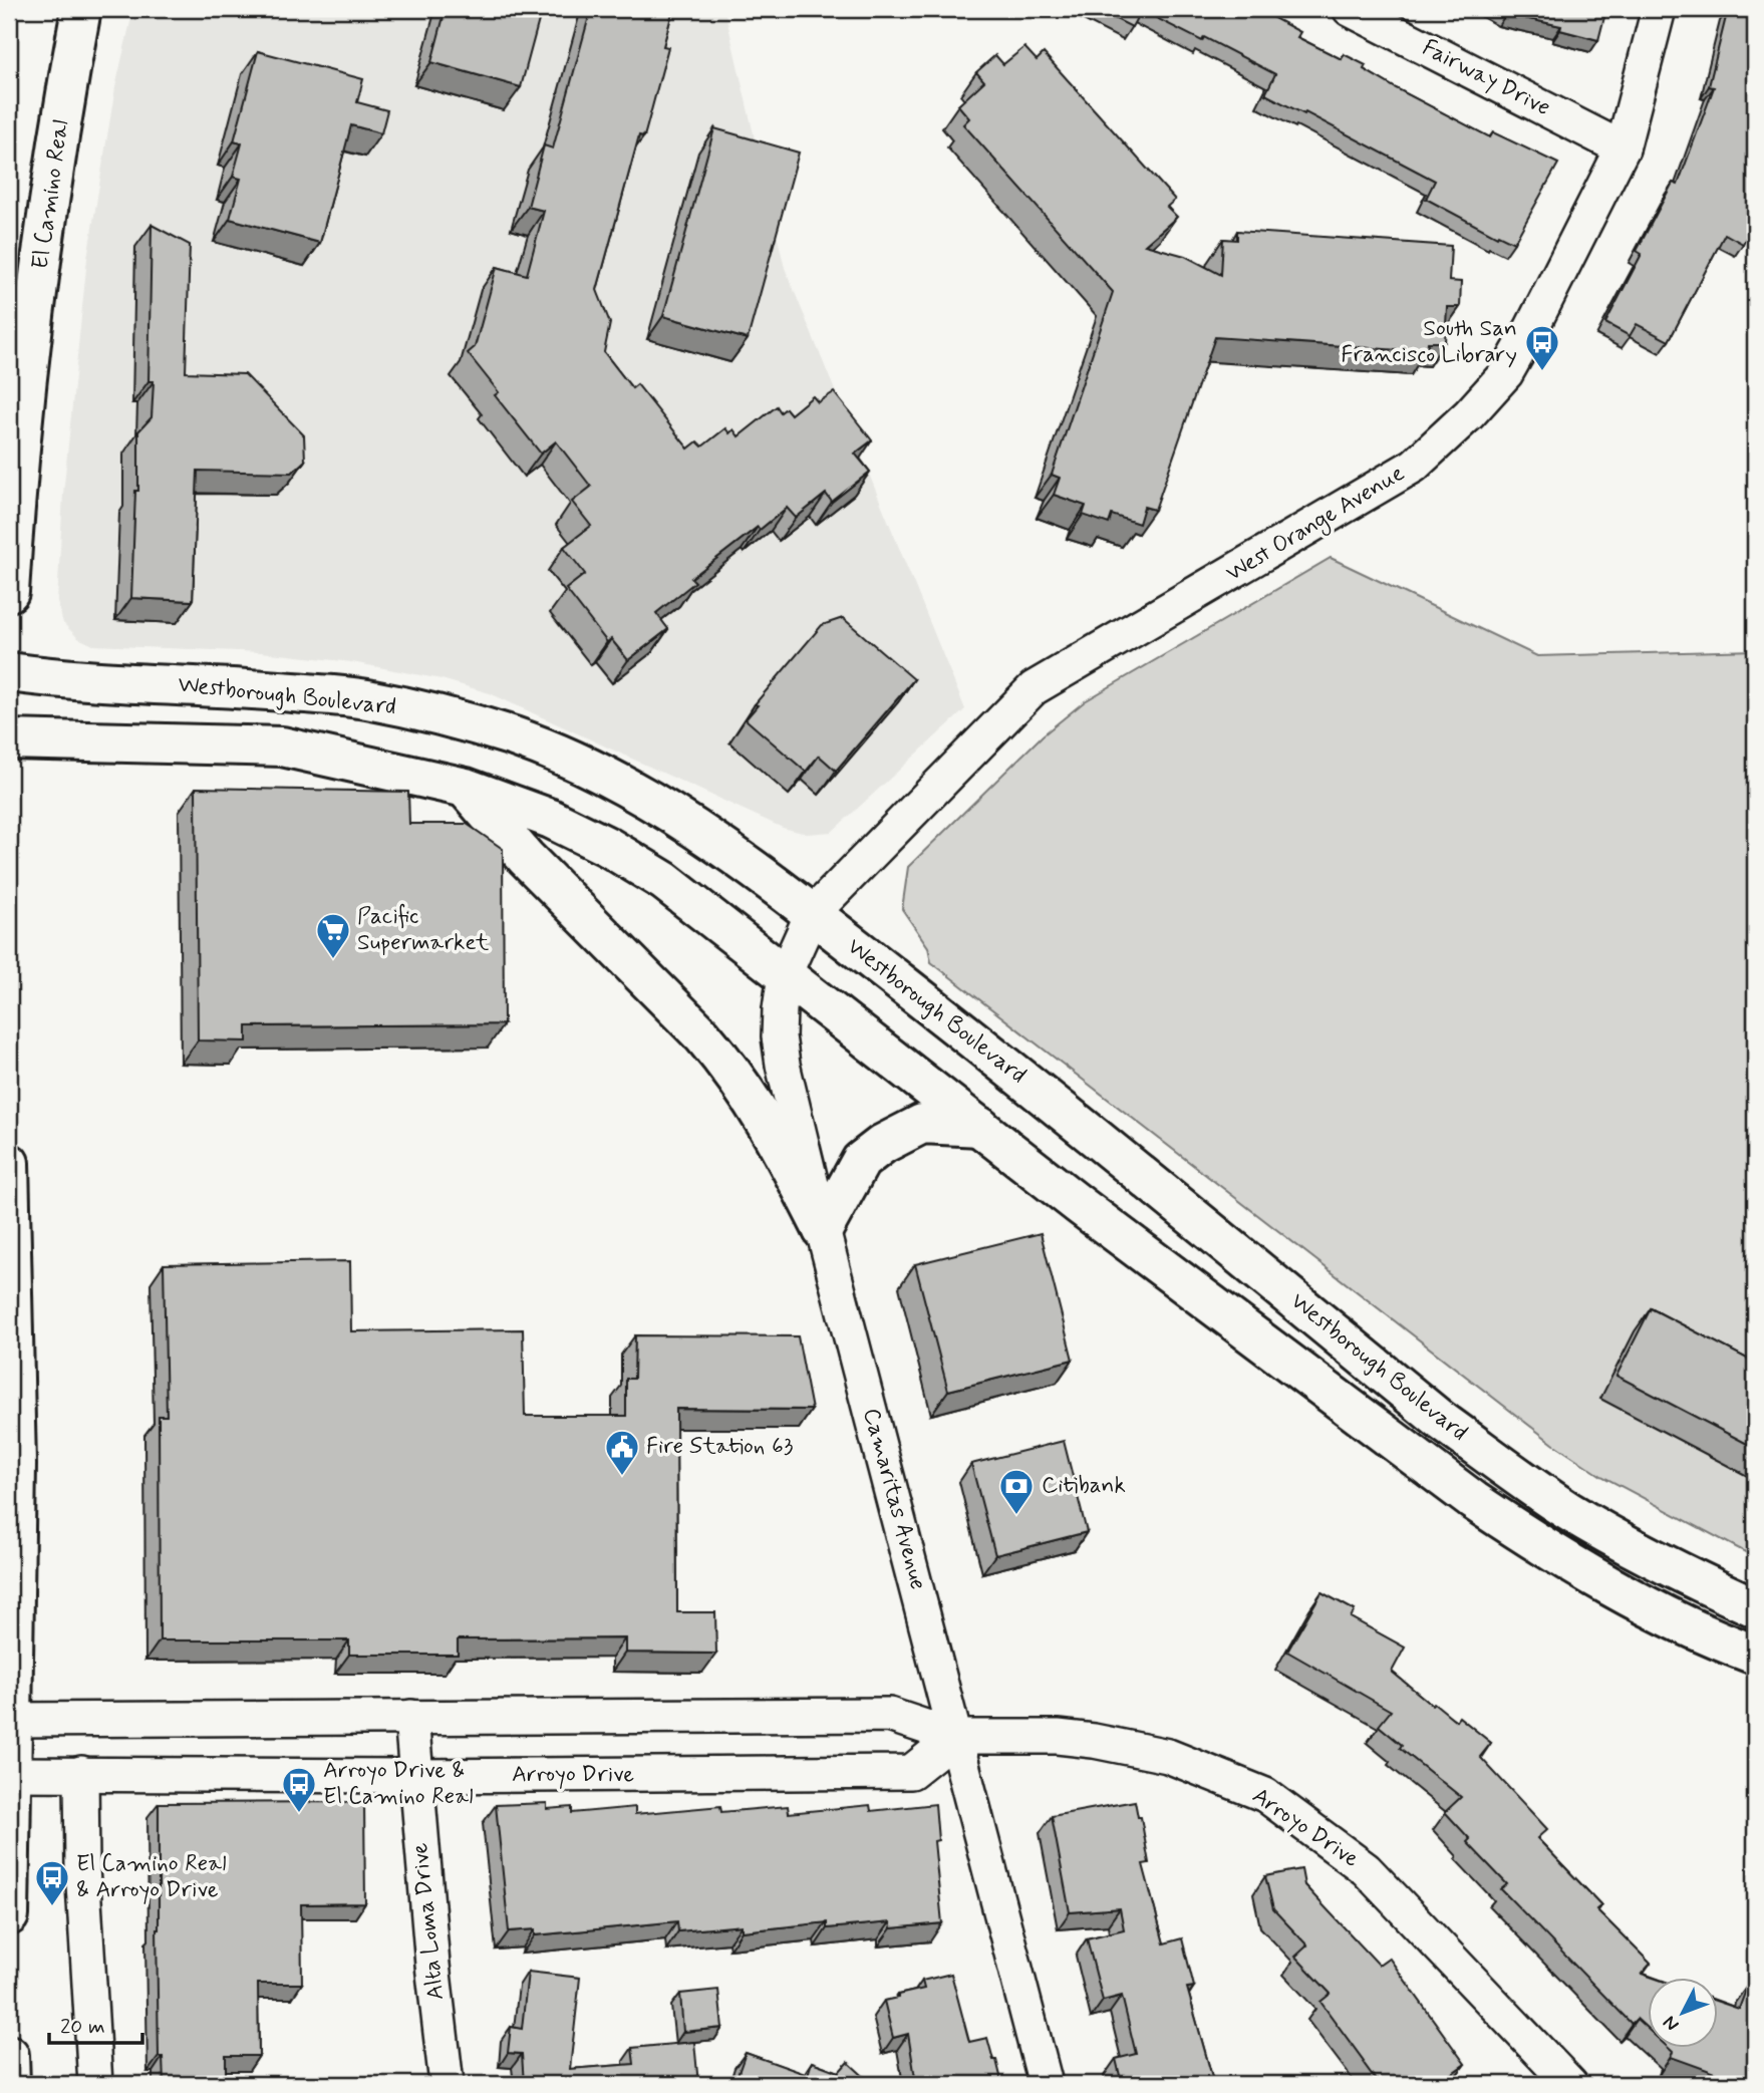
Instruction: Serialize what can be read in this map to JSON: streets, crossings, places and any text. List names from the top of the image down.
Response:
{
  "streets": {
    "main road": ["El Camino Real", "Westborough Boulevard"],
    "street": [
      "Fairway Drive",
      "West Orange Avenue",
      "Camaritas Avenue",
      "Arroyo Drive",
      "Alta Loma Drive"
    ]
  },
  "crossings": [
    ["Fairway Drive", "West Orange Avenue"],
    ["West Orange Avenue", "Westborough Boulevard"],
    ["West Orange Avenue", "Camaritas Avenue"],
    ["Westborough Boulevard", "Camaritas Avenue"],
    ["Camaritas Avenue", "Arroyo Drive"],
    ["Arroyo Drive", "Alta Loma Drive"]
  ],
  "places": {
    "bus stop": ["South San Francisco Library", "Arroyo Drive & El Camino Real", "El Camino Real & Arroyo Drive"],
    "supermarket": ["Pacific Supermarket"],
    "public building": ["Fire Station 63"],
    "bank": ["Citibank"]
  },
  "scale_bar": "20 m",
  "north": "bottom left"
}
